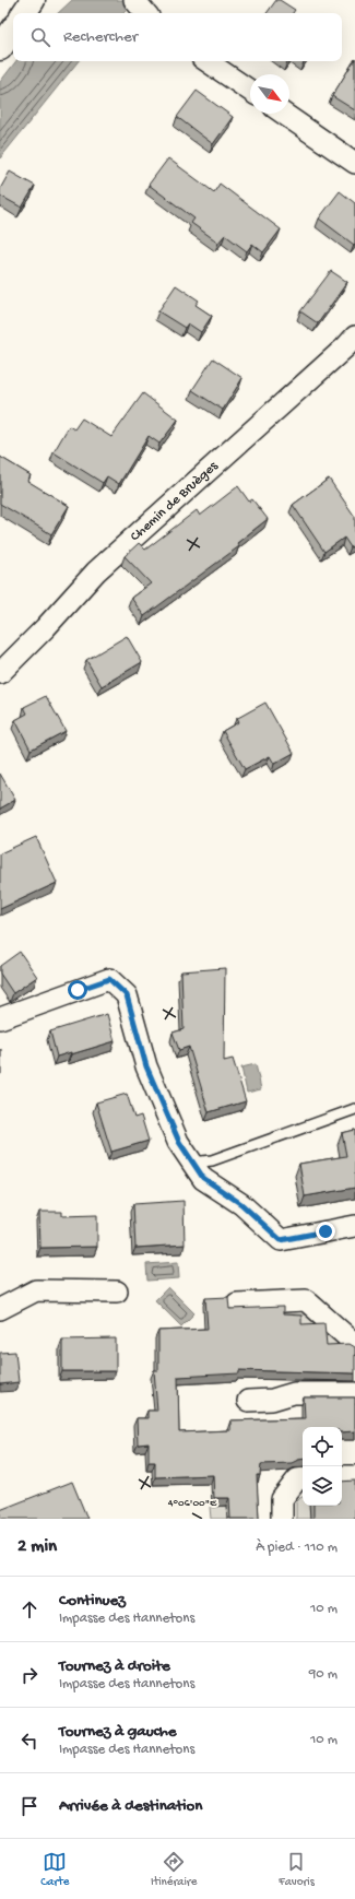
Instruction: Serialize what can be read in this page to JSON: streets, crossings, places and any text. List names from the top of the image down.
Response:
{
  "streets": {
    "street": ["Chemin de Bruèges"]
  },
  "north": "bottom right",
  "page": {
    "search": "Rechercher",
    "heading": ["2 min", "À pied · 110 m"],
    "list": [
      ["Continuez", "Impasse des Hannetons", "10 m"],
      ["Tournez à droite", "Impasse des Hannetons", "90 m"],
      ["Tournez à gauche", "Impasse des Hannetons", "10 m"],
      "Arrivée à destination"
    ],
    "nav": ["Carte", "Itinéraire", "Favoris"]
  },
  "coordinates": ["4°06'00\"E"]
}
